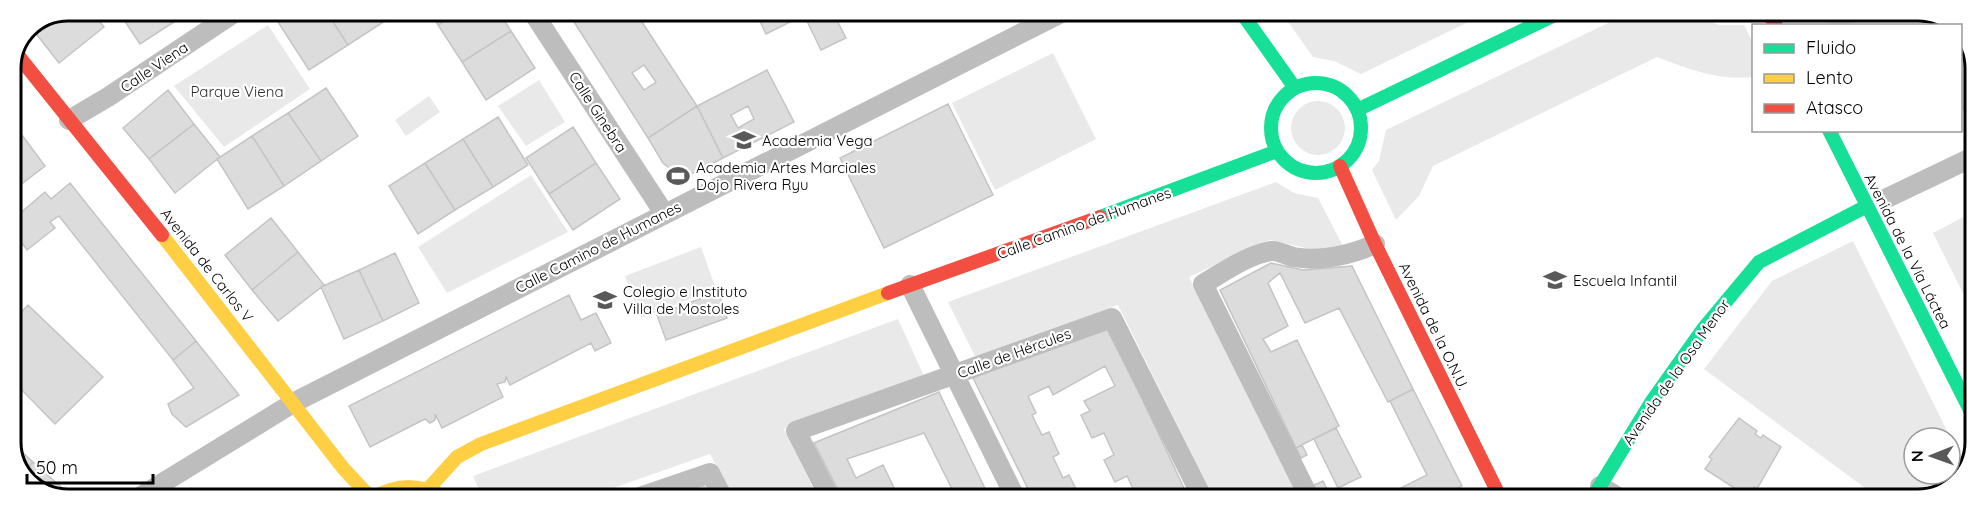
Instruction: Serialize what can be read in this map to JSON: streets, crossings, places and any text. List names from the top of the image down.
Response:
{
  "streets": {
    "street": [
      "Calle Viena",
      "Calle Ginebra",
      "Calle Camino de Humanes",
      "Avenida de la Vía Láctea",
      "Avenida de Carlos V",
      "Avenida de la O.N.U.",
      "Calle de Hércules",
      "Avenida de la Osa Menor"
    ]
  },
  "crossings": [
    ["Calle Viena", "Avenida de Carlos V"],
    ["Calle Ginebra", "Calle Camino de Humanes"],
    ["Calle Camino de Humanes", "Avenida de Carlos V"],
    ["Calle Camino de Humanes", "Avenida de la O.N.U."],
    ["Avenida de la Vía Láctea", "Avenida de la Osa Menor"]
  ],
  "parks": ["Parque Viena"],
  "places": {
    "school or university": ["Academia Vega", "Escuela Infantil", "Colegio e Instituto Villa de Mostoles"],
    "sports": ["Academia Artes Marciales Dojo Rivera Ryu"]
  },
  "legend": ["Fluido", "Lento", "Atasco"],
  "scale_bar": "50 m",
  "north": "left"
}
